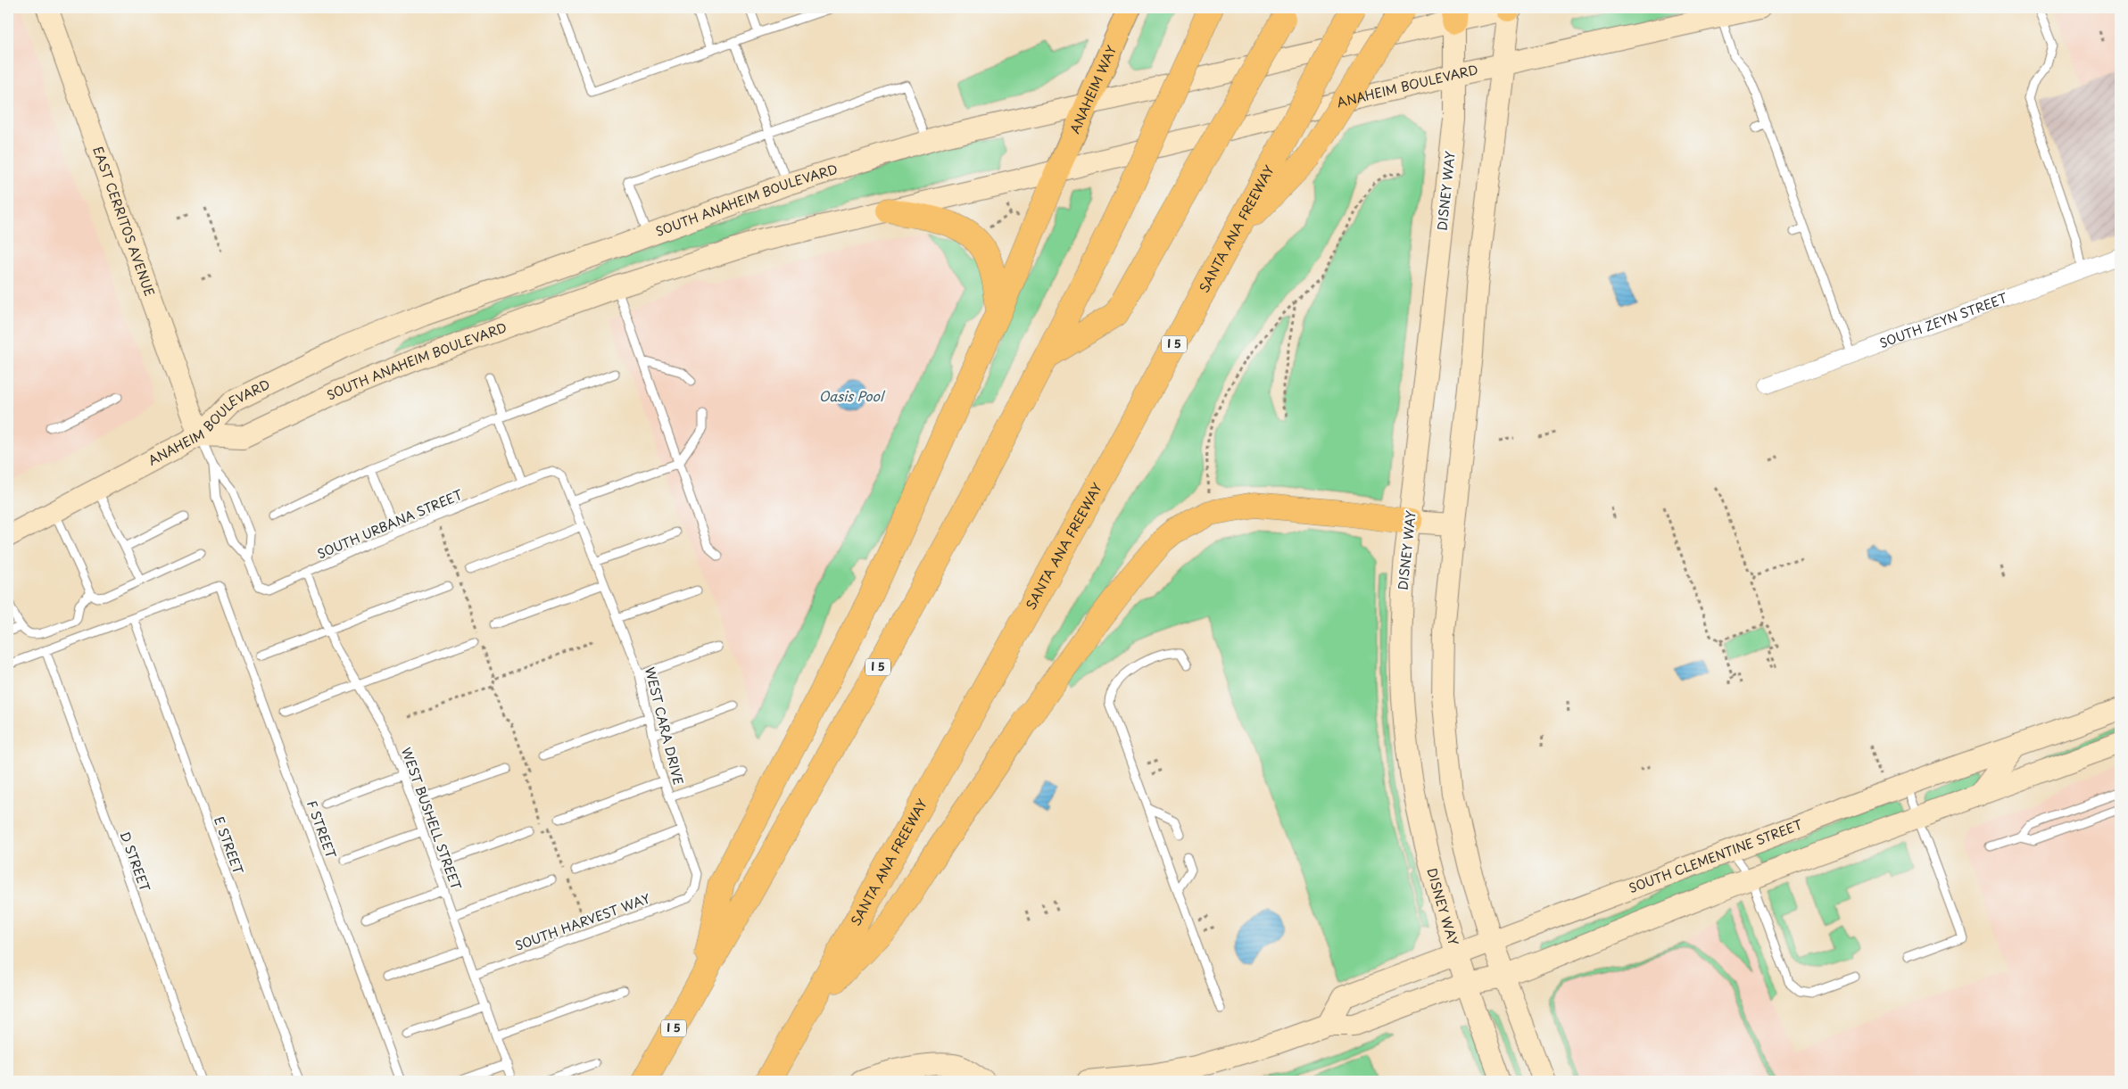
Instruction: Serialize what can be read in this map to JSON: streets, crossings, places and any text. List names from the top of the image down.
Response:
{
  "streets": {
    "highway": ["SANTA ANA FREEWAY", "I 5"],
    "main road": [
      "ANAHEIM BOULEVARD",
      "ANAHEIM WAY",
      "DISNEY WAY",
      "SOUTH ANAHEIM BOULEVARD",
      "EAST CERRITOS AVENUE",
      "SOUTH CLEMENTINE STREET"
    ],
    "street": ["SOUTH ZEYN STREET"],
    "lane": [
      "SOUTH URBANA STREET",
      "WEST CARA DRIVE",
      "WEST BUSHELL STREET",
      "F STREET",
      "E STREET",
      "D STREET",
      "SOUTH HARVEST WAY"
    ]
  },
  "crossings": [
    ["ANAHEIM BOULEVARD", "ANAHEIM WAY"],
    ["ANAHEIM BOULEVARD", "DISNEY WAY"],
    ["ANAHEIM BOULEVARD", "SOUTH ANAHEIM BOULEVARD"],
    ["ANAHEIM BOULEVARD", "EAST CERRITOS AVENUE"],
    ["ANAHEIM WAY", "SOUTH ANAHEIM BOULEVARD"],
    ["DISNEY WAY", "SOUTH CLEMENTINE STREET"],
    ["SOUTH ANAHEIM BOULEVARD", "EAST CERRITOS AVENUE"],
    ["SOUTH URBANA STREET", "WEST CARA DRIVE"],
    ["SOUTH URBANA STREET", "WEST BUSHELL STREET"],
    ["WEST CARA DRIVE", "SOUTH HARVEST WAY"],
    ["WEST BUSHELL STREET", "SOUTH HARVEST WAY"],
    ["F STREET", "E STREET"]
  ],
  "water": ["Oasis Pool"]
}
